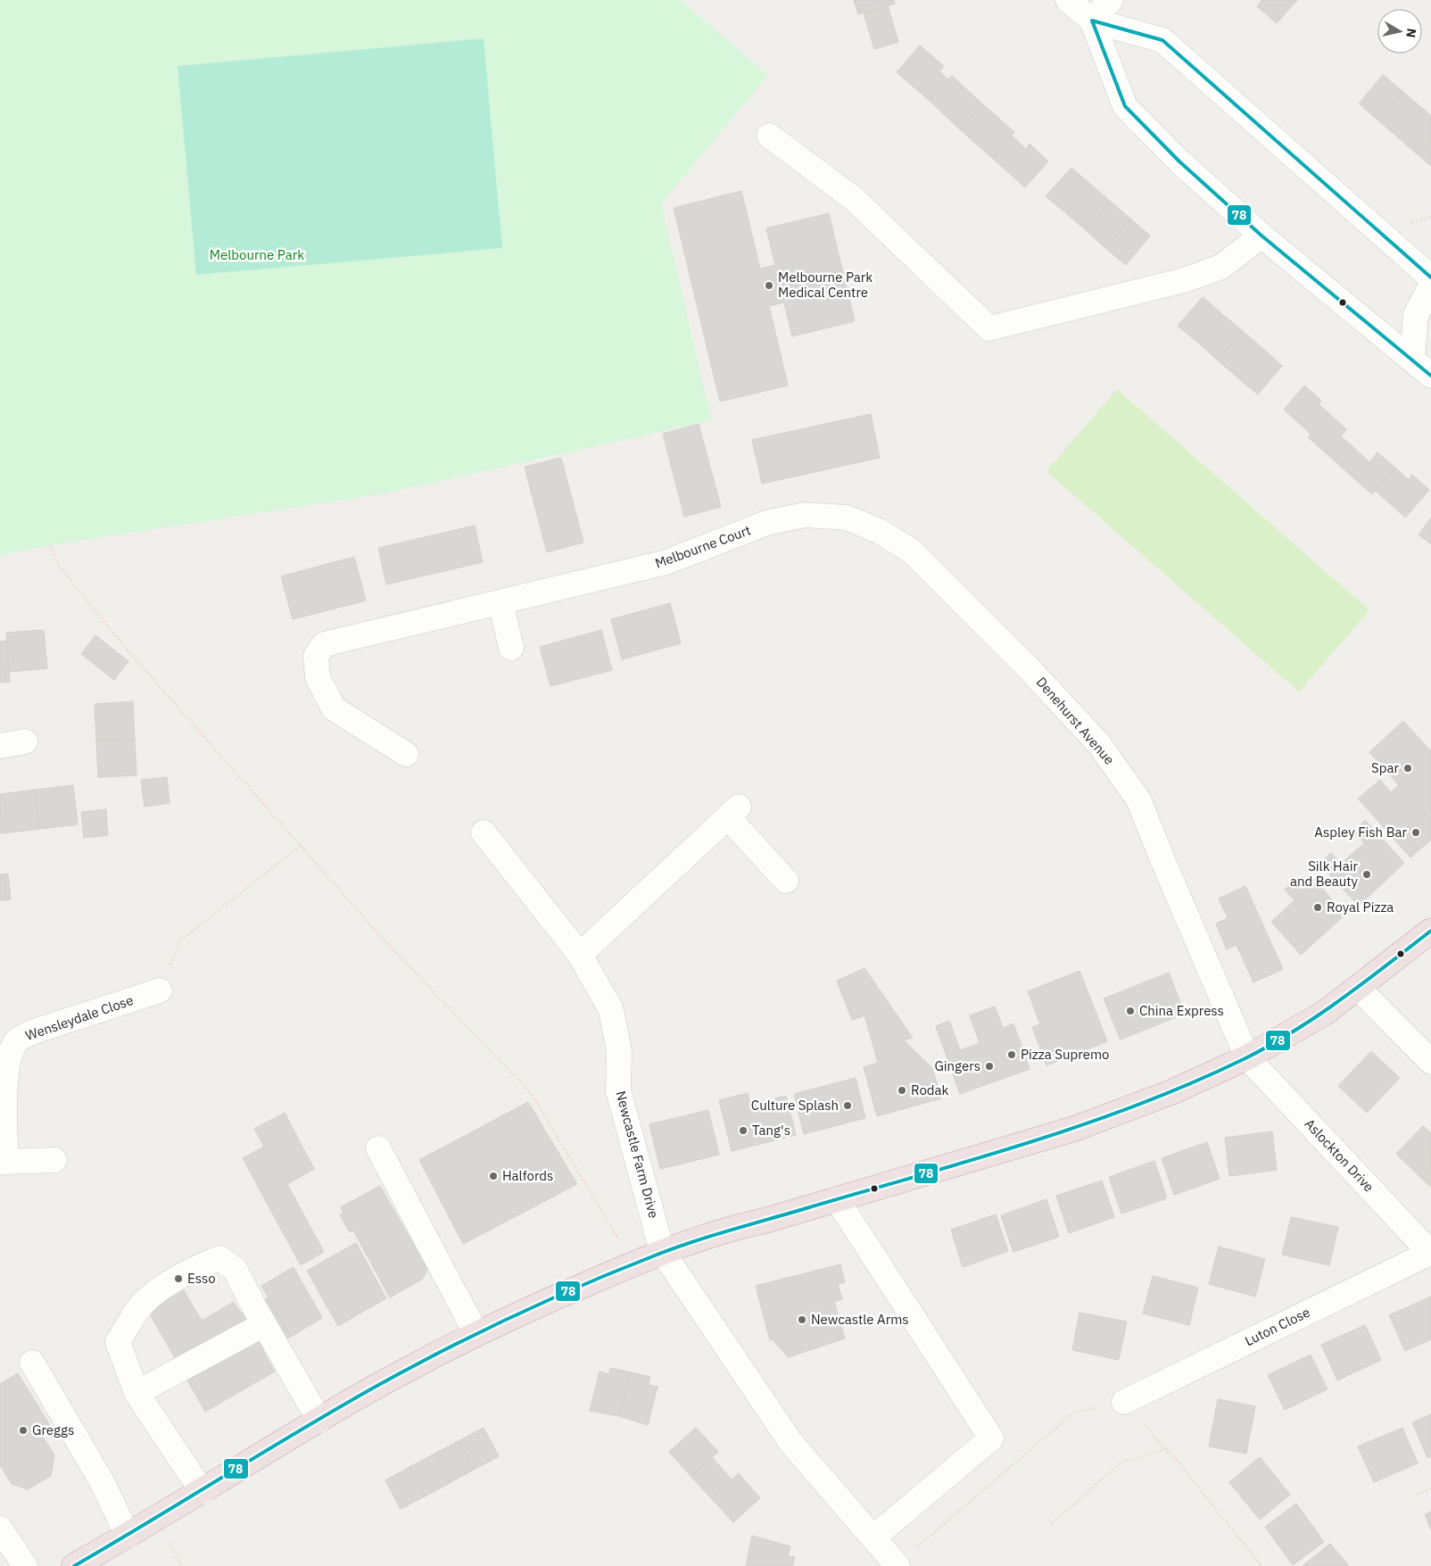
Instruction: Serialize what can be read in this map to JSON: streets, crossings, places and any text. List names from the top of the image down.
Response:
{
  "streets": {
    "street": [
      "Melbourne Court",
      "Denehurst Avenue",
      "Wensleydale Close",
      "Newcastle Farm Drive",
      "Aslockton Drive",
      "Luton Close"
    ]
  },
  "crossings": [
    ["Melbourne Court", "Denehurst Avenue"],
    ["Denehurst Avenue", "Aslockton Drive"],
    ["Aslockton Drive", "Luton Close"]
  ],
  "parks": ["Melbourne Park"],
  "places": [
    "Melbourne Park Medical Centre",
    "Spar",
    "Aspley Fish Bar",
    "Silk Hair and Beauty",
    "Royal Pizza",
    "China Express",
    "Pizza Supremo",
    "Gingers",
    "Rodak",
    "Culture Splash",
    "Tang's",
    "Halfords",
    "Esso",
    "Newcastle Arms",
    "Greggs"
  ],
  "lines": ["transit line 78"],
  "north": "right"
}
